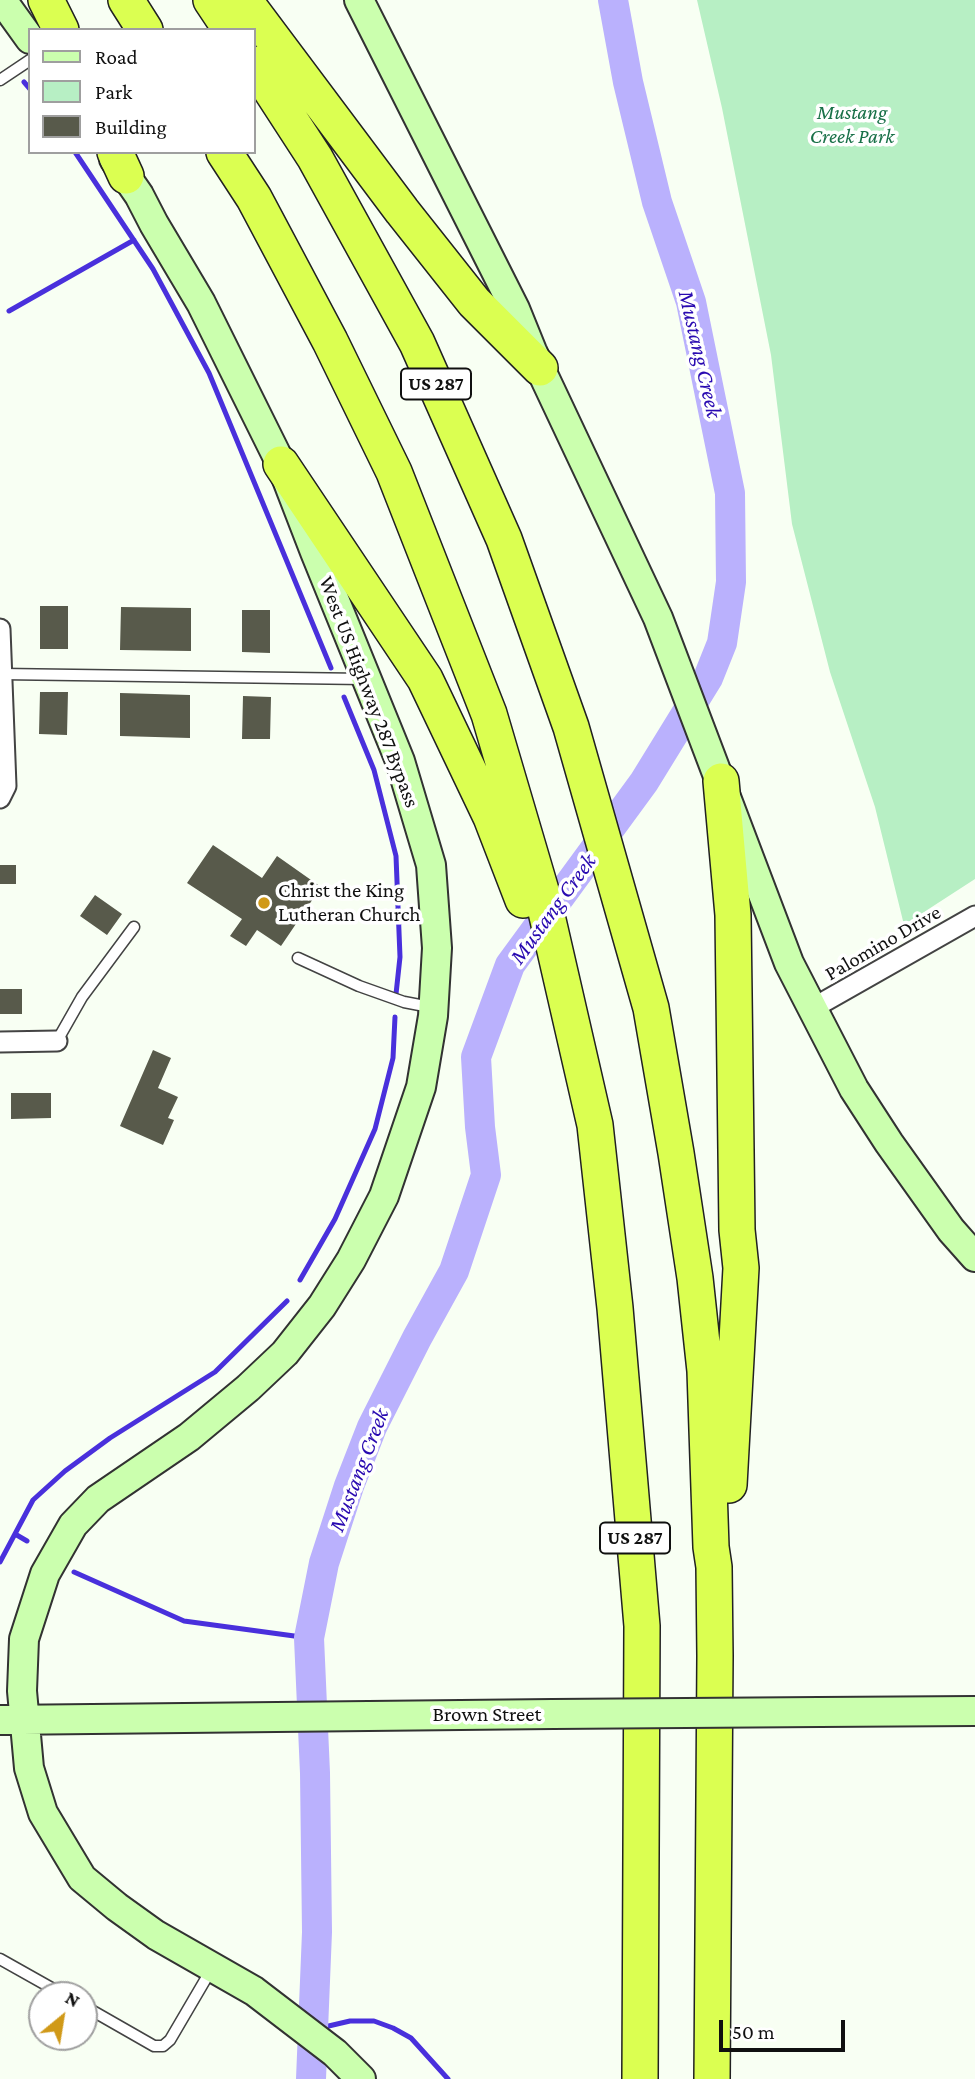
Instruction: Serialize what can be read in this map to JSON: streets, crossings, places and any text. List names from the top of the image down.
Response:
{
  "streets": {
    "highway": ["US 287"],
    "main road": ["West US Highway 287 Bypass", "Brown Street"],
    "street": ["Palomino Drive"]
  },
  "crossings": [
    ["West US Highway 287 Bypass", "Brown Street"]
  ],
  "water": ["Mustang Creek"],
  "parks": ["Mustang Creek Park"],
  "places": ["Christ the King Lutheran Church"],
  "legend": ["Road", "Park", "Building"],
  "scale_bar": "50 m",
  "north": "top right"
}
